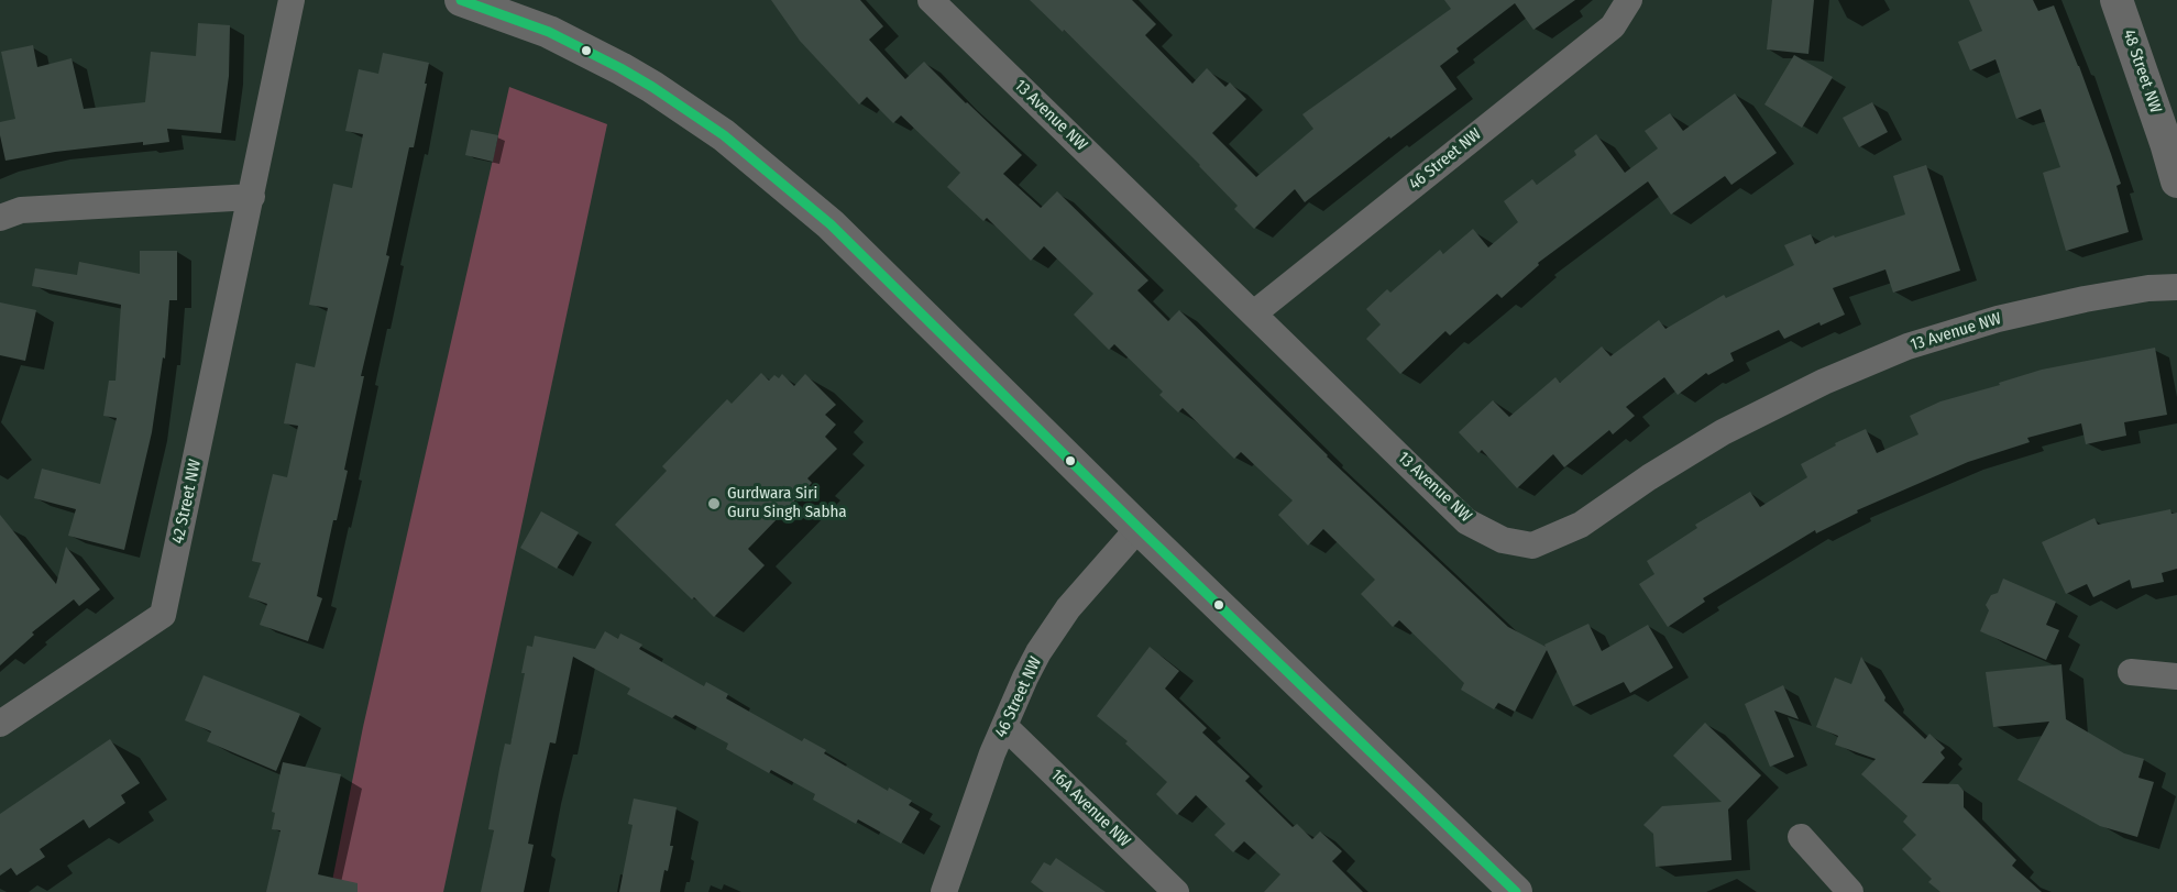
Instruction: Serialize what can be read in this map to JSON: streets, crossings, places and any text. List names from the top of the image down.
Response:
{
  "streets": {
    "street": [
      "48 Street NW",
      "13 Avenue NW",
      "46 Street NW",
      "42 Street NW",
      "16A Avenue NW"
    ]
  },
  "crossings": [
    ["13 Avenue NW", "46 Street NW"],
    ["46 Street NW", "16A Avenue NW"]
  ],
  "places": ["Gurdwara Siri Guru Singh Sabha"]
}
